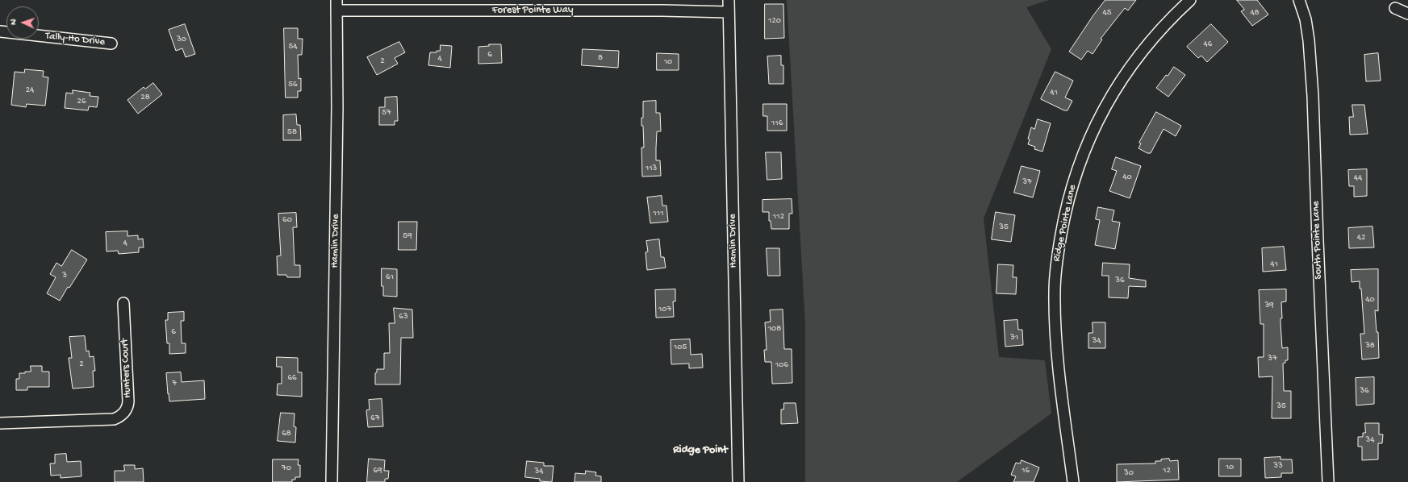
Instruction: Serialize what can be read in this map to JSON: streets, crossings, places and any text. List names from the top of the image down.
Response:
{
  "streets": {
    "street": [
      "Forest Pointe Way",
      "Tally-Ho Drive",
      "Ridge Pointe Lane",
      "South Pointe Lane",
      "Hamlin Drive",
      "Hunters Court"
    ]
  },
  "crossings": [
    ["Forest Pointe Way", "Hamlin Drive"]
  ],
  "districts": ["Ridge Point"],
  "house_numbers": [
    "45",
    "48",
    "120",
    "30",
    "46",
    "54",
    "6",
    "8",
    "4",
    "2",
    "10",
    "56",
    "24",
    "41",
    "28",
    "26",
    "57",
    "116",
    "58",
    "113",
    "40",
    "44",
    "37",
    "111",
    "112",
    "60",
    "35",
    "59",
    "42",
    "4",
    "41",
    "3",
    "61",
    "36",
    "40",
    "39",
    "107",
    "63",
    "108",
    "6",
    "31",
    "34",
    "38",
    "105",
    "37",
    "2",
    "106",
    "66",
    "7",
    "36",
    "35",
    "67",
    "68",
    "34",
    "33",
    "10",
    "70",
    "69",
    "16",
    "12",
    "34",
    "30"
  ],
  "north": "left"
}
